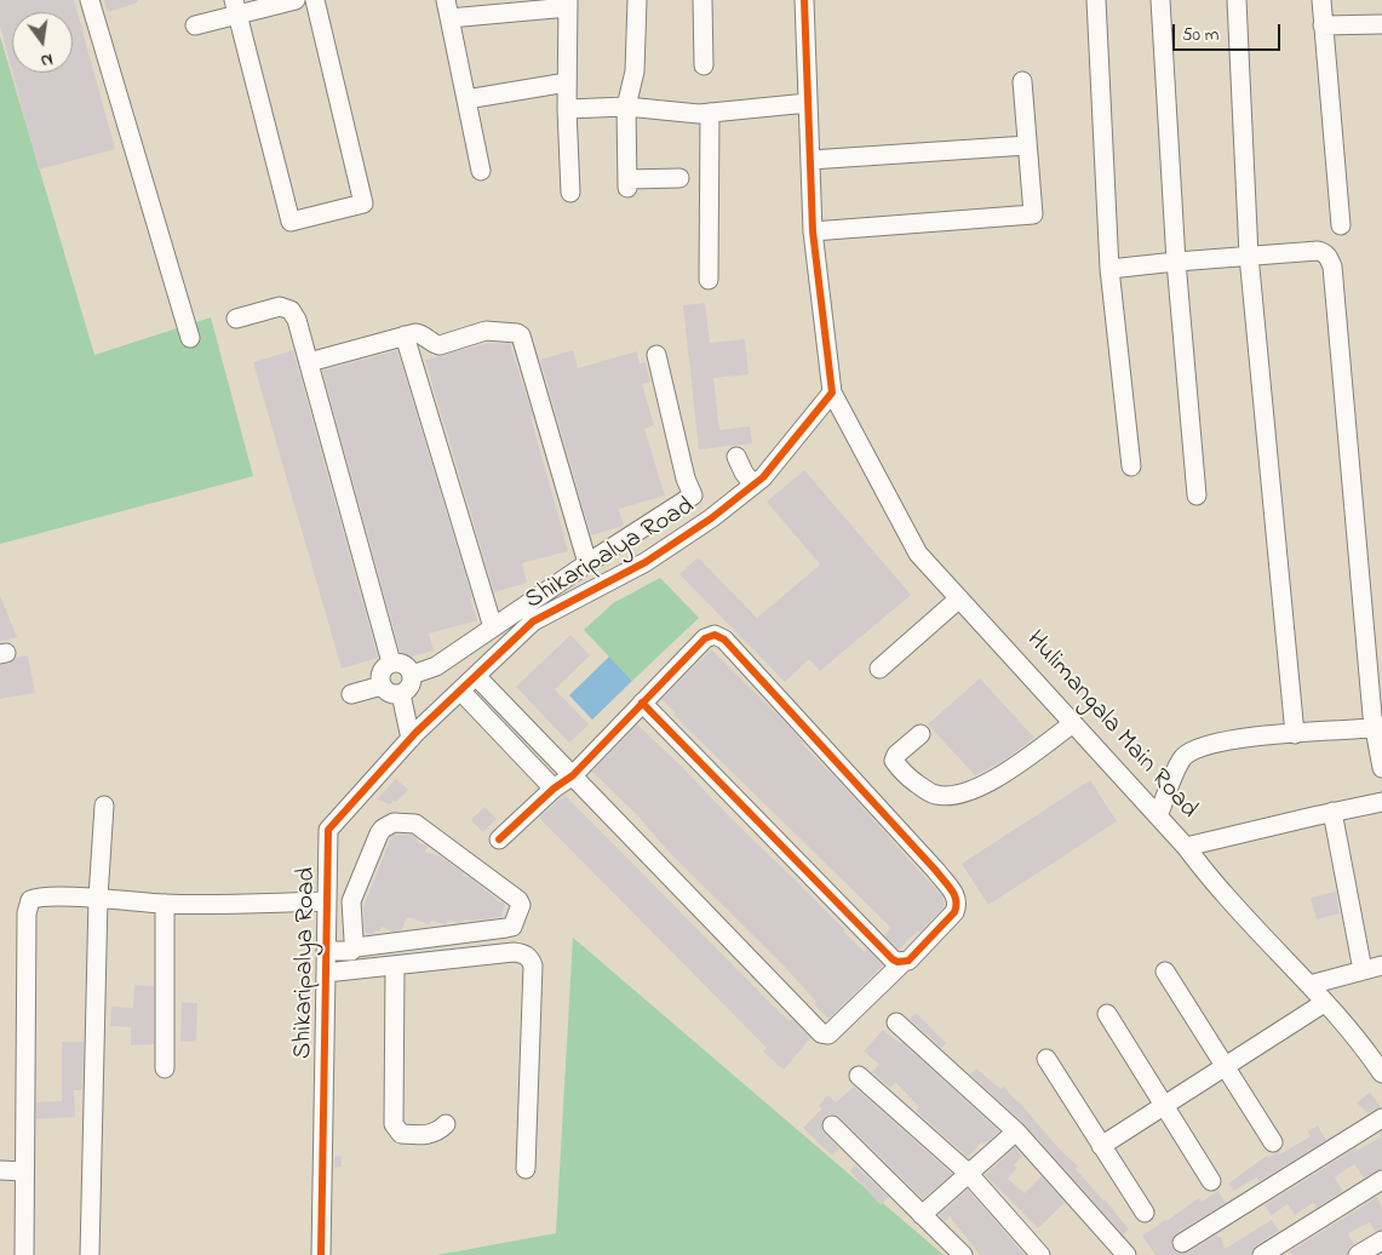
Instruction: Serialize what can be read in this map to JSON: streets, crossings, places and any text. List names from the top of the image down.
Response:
{
  "streets": {
    "street": ["Shikaripalya Road", "Hulimangala Main Road"]
  },
  "crossings": [
    ["Shikaripalya Road", "Hulimangala Main Road"]
  ],
  "scale_bar": "50 m",
  "north": "bottom"
}
